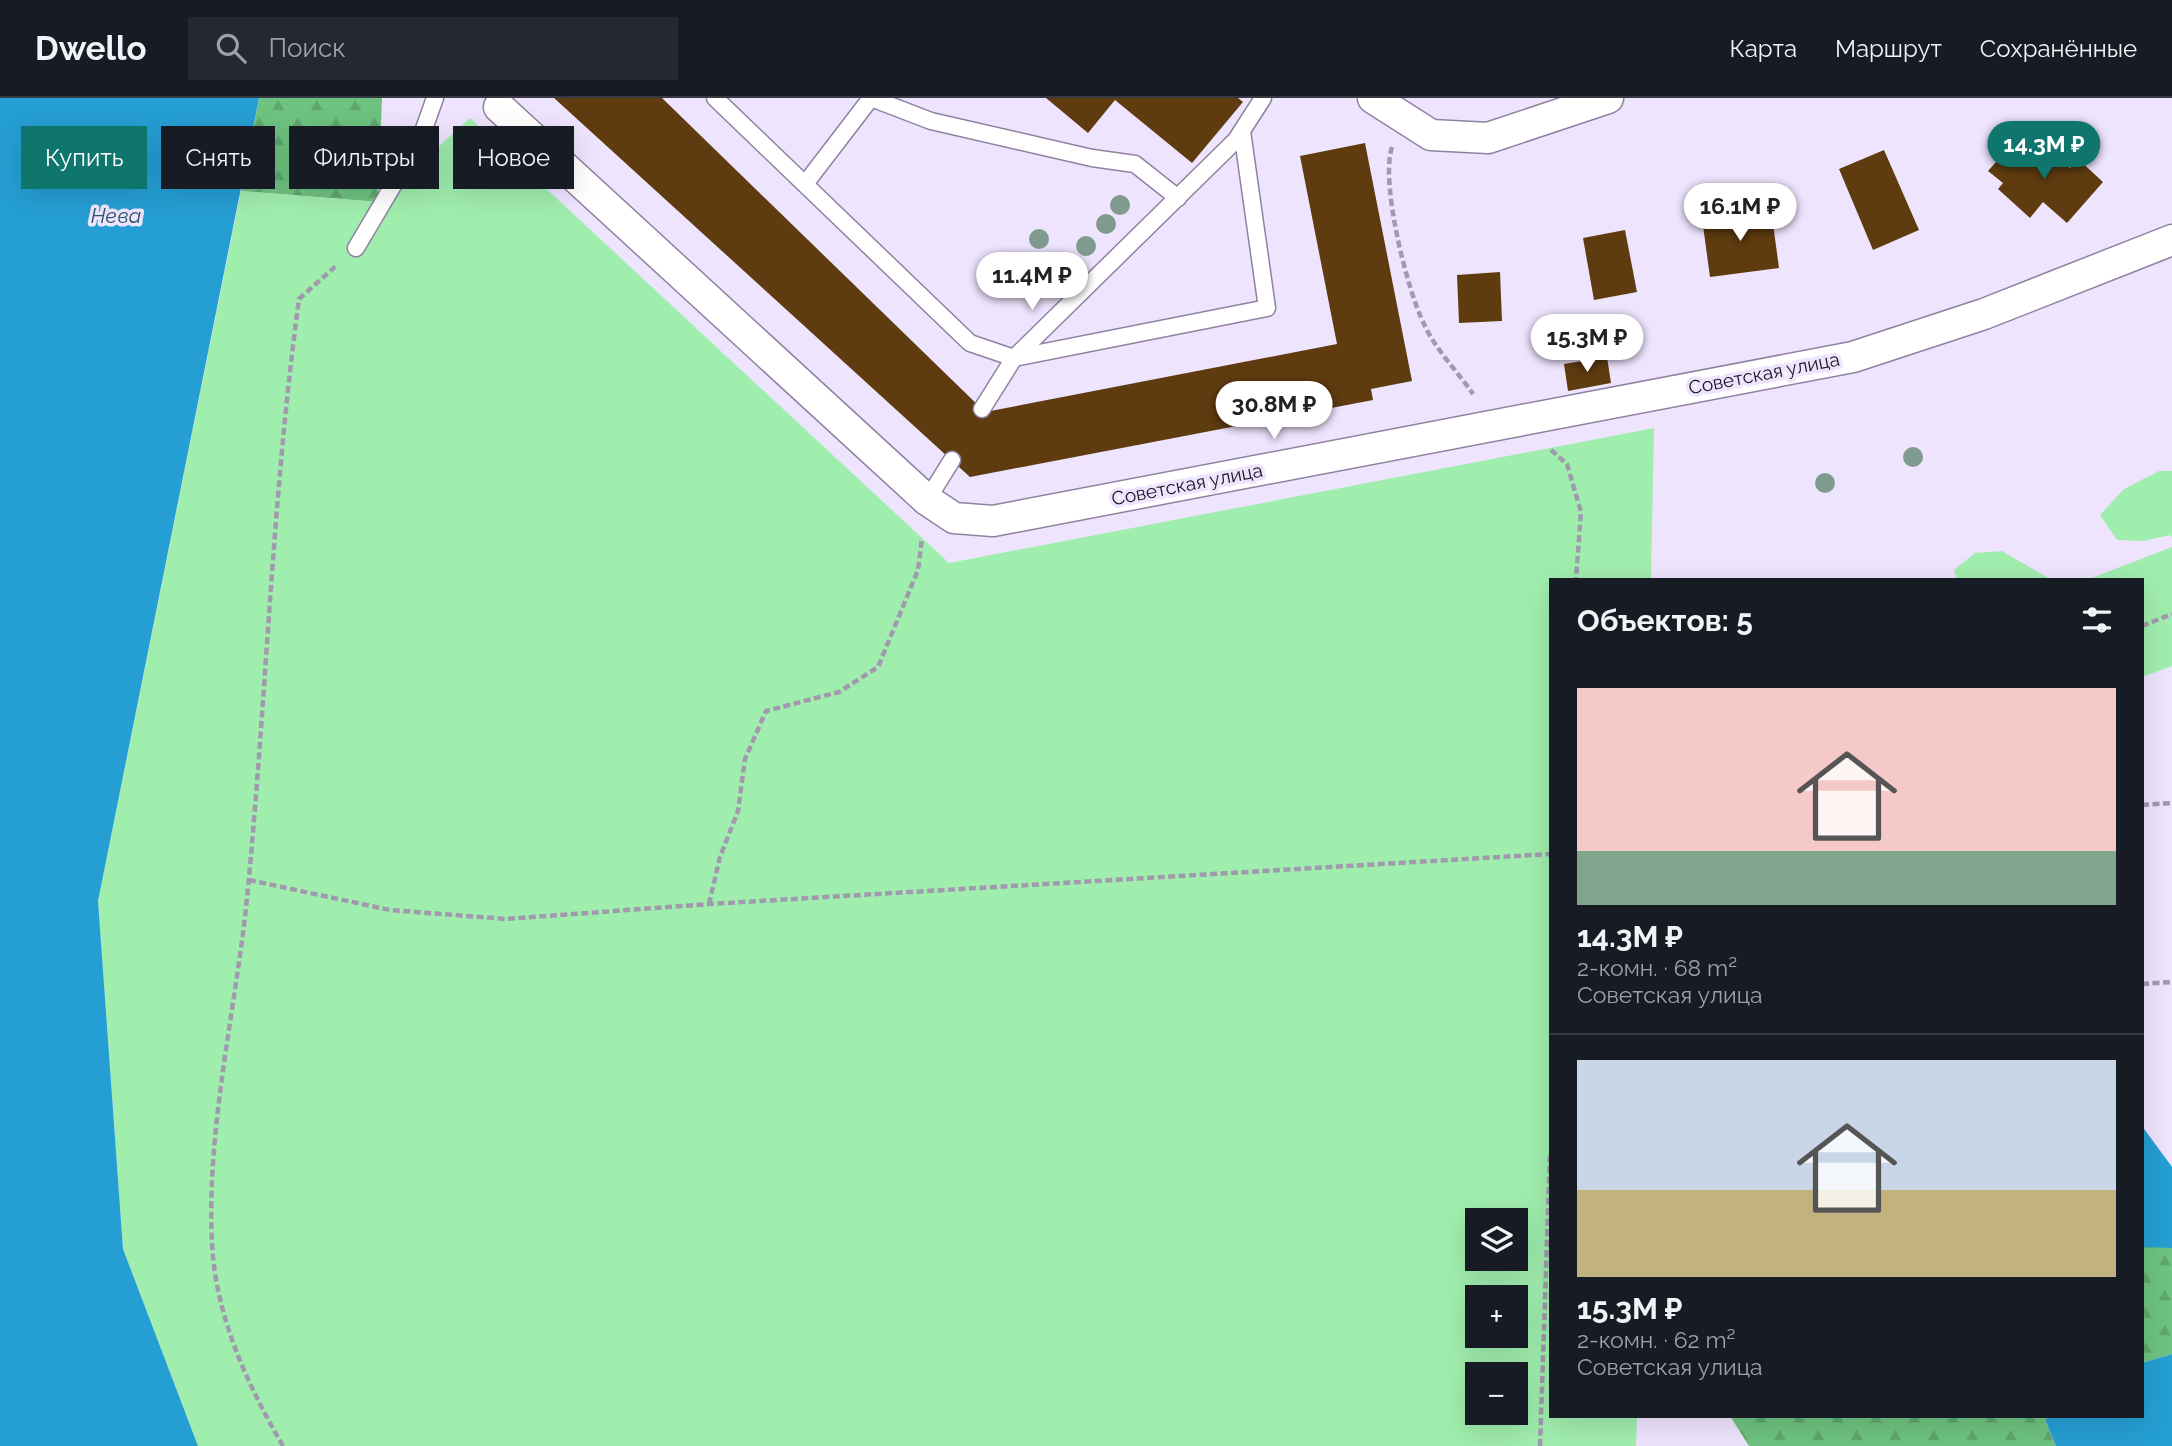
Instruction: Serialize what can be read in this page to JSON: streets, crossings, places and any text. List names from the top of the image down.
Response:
{
  "streets": {
    "street": ["Советская улица"]
  },
  "water": ["Нева"],
  "page": {
    "header": "Dwello",
    "search": "Поиск",
    "nav": ["Карта", "Маршрут", "Сохранённые"],
    "price": [
      "14.3M ₽",
      "16.1M ₽",
      "11.4M ₽",
      "15.3M ₽",
      "30.8M ₽"
    ],
    "chip": [
      "Купить",
      "Снять",
      "Фильтры",
      "Новое"
    ],
    "heading": "Объектов: 5",
    "list": [
      {
        "name": "14.3M ₽",
        "note": "2-комн. · 68 m² · Советская улица"
      },
      {
        "name": "15.3M ₽",
        "note": "2-комн. · 62 m² · Советская улица"
      }
    ],
    "map_buttons": ["+", "−"]
  }
}
